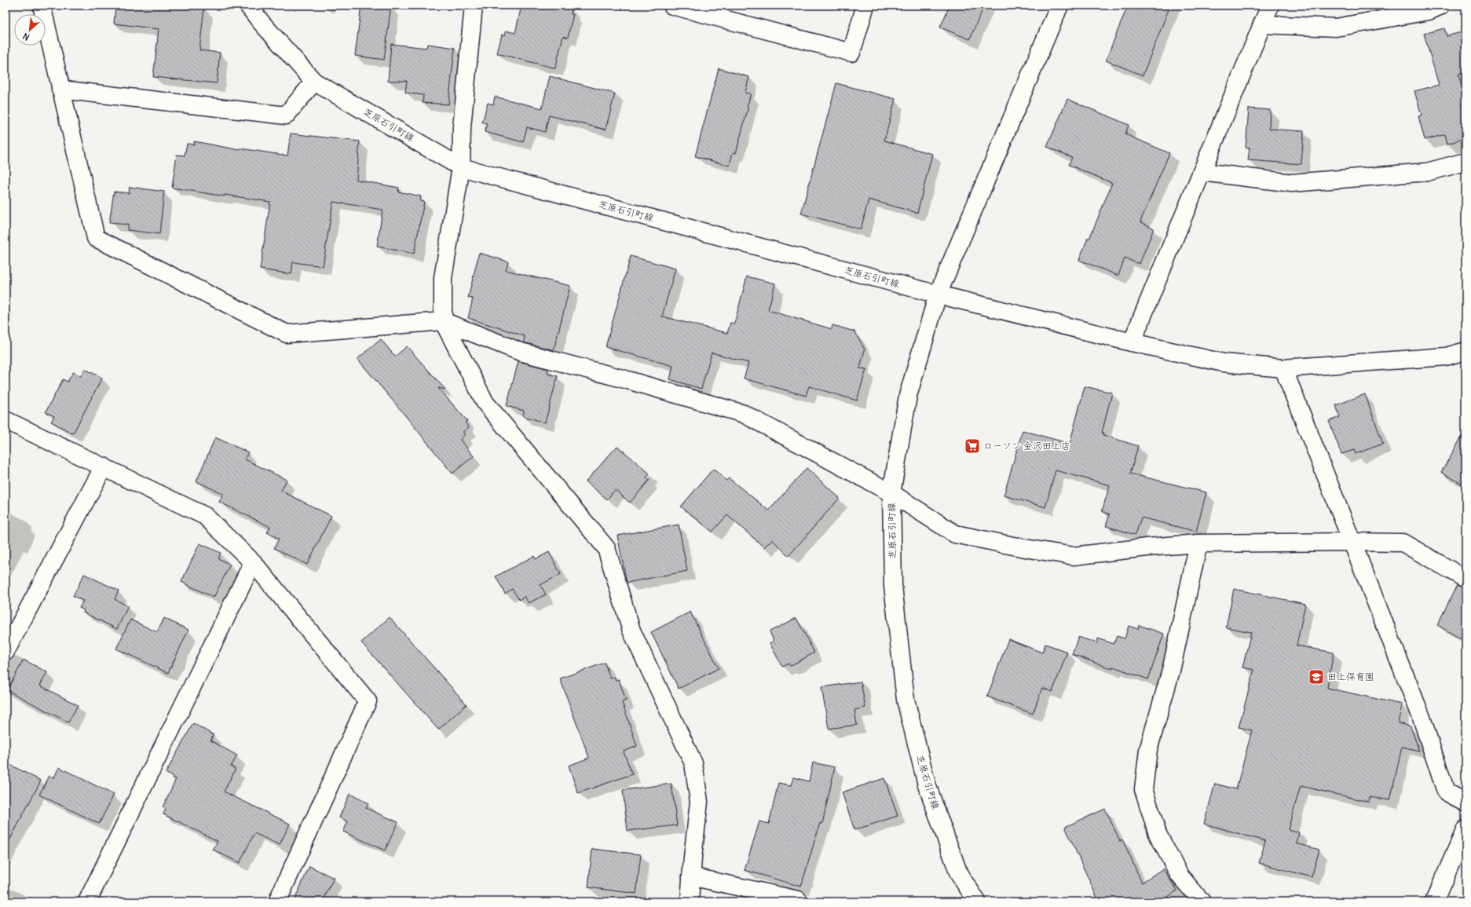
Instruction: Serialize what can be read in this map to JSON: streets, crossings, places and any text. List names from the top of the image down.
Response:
{
  "streets": {
    "street": ["芝原石引町線"]
  },
  "places": {
    "supermarket": ["ローソン 金沢田上店"],
    "school or university": ["田上保育園"]
  },
  "north": "bottom left"
}
